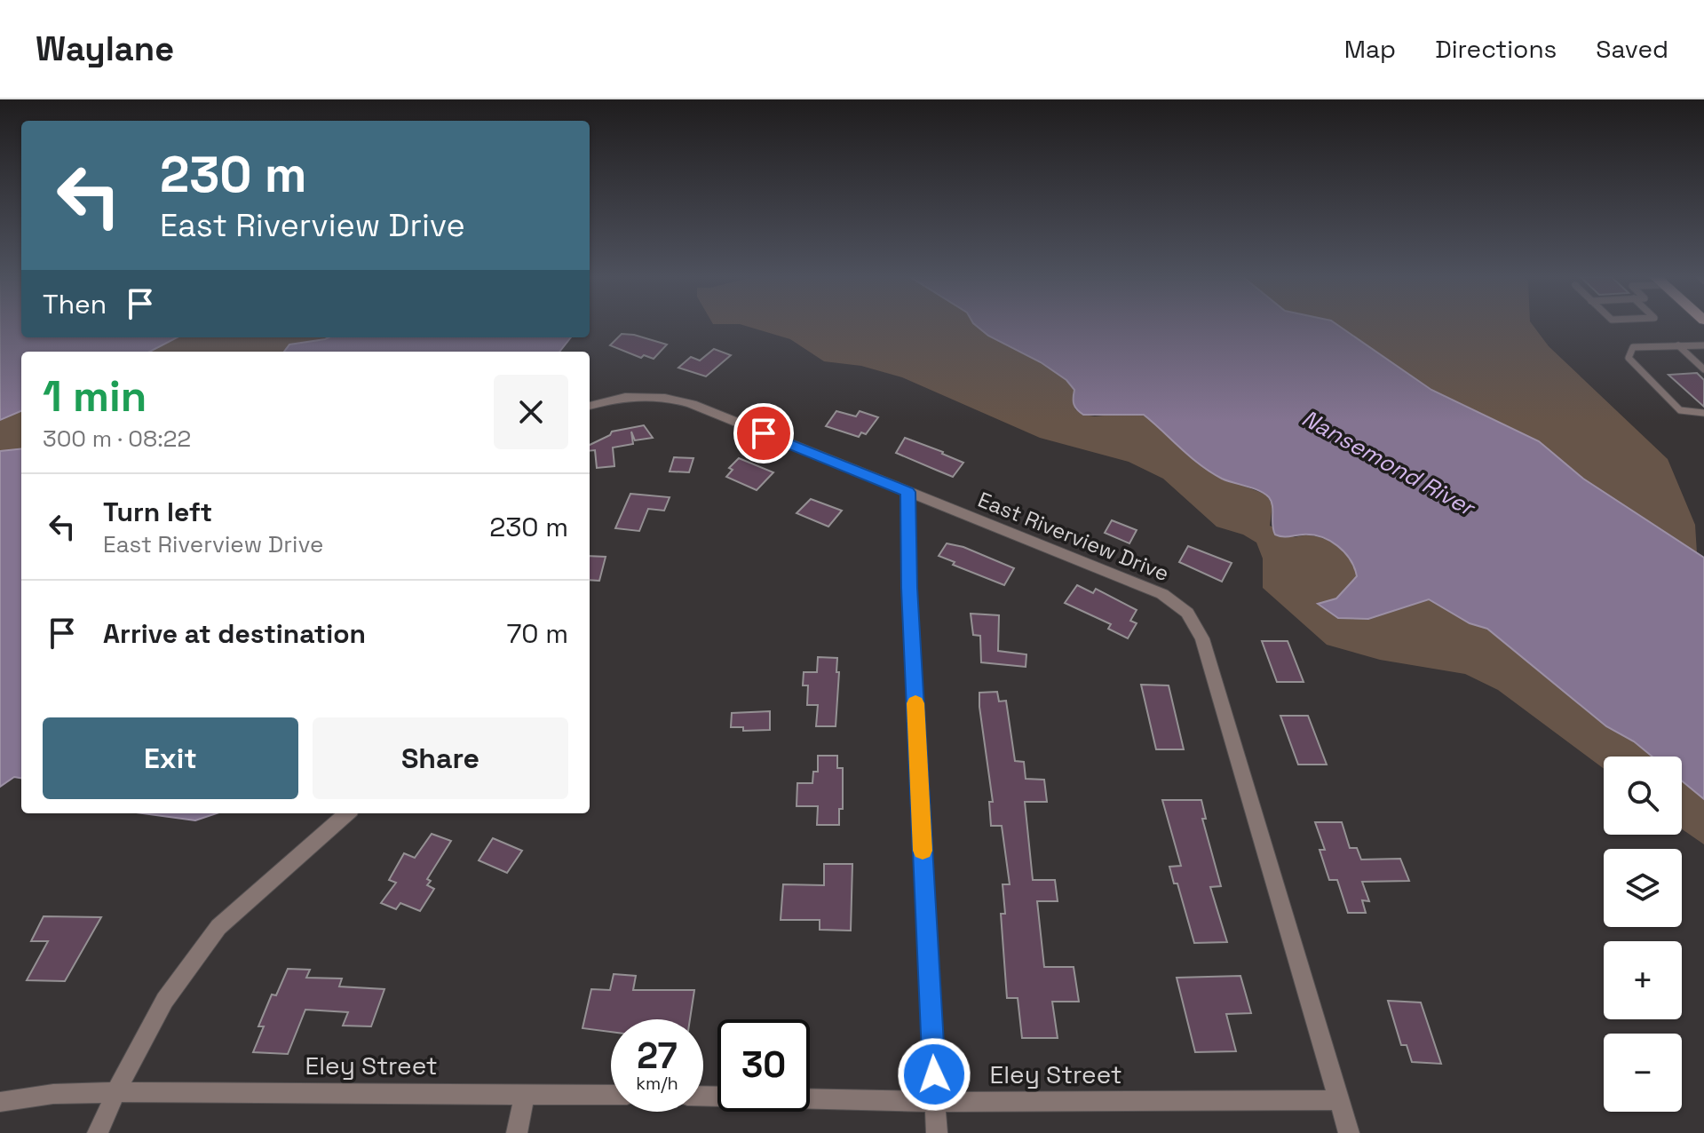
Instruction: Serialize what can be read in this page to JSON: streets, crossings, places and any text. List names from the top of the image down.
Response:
{
  "streets": {
    "street": ["East Riverview Drive", "Eley Street"]
  },
  "crossings": [
    ["East Riverview Drive", "Eley Street"]
  ],
  "water": ["Nansemond River"],
  "page": {
    "header": "Waylane",
    "nav": ["Map", "Directions", "Saved"],
    "turn": ["230 m", "East Riverview Drive"],
    "then": "Then",
    "heading": ["1 min", "300 m · 08:22"],
    "list": [
      {
        "name": "Turn left",
        "note": "East Riverview Drive",
        "value": "230 m"
      },
      {
        "name": "Arrive at destination",
        "value": "70 m"
      }
    ],
    "buttons": ["Exit", "Share"],
    "map_buttons": ["+", "−"],
    "speed": "27 km/h",
    "limit": "30"
  }
}
